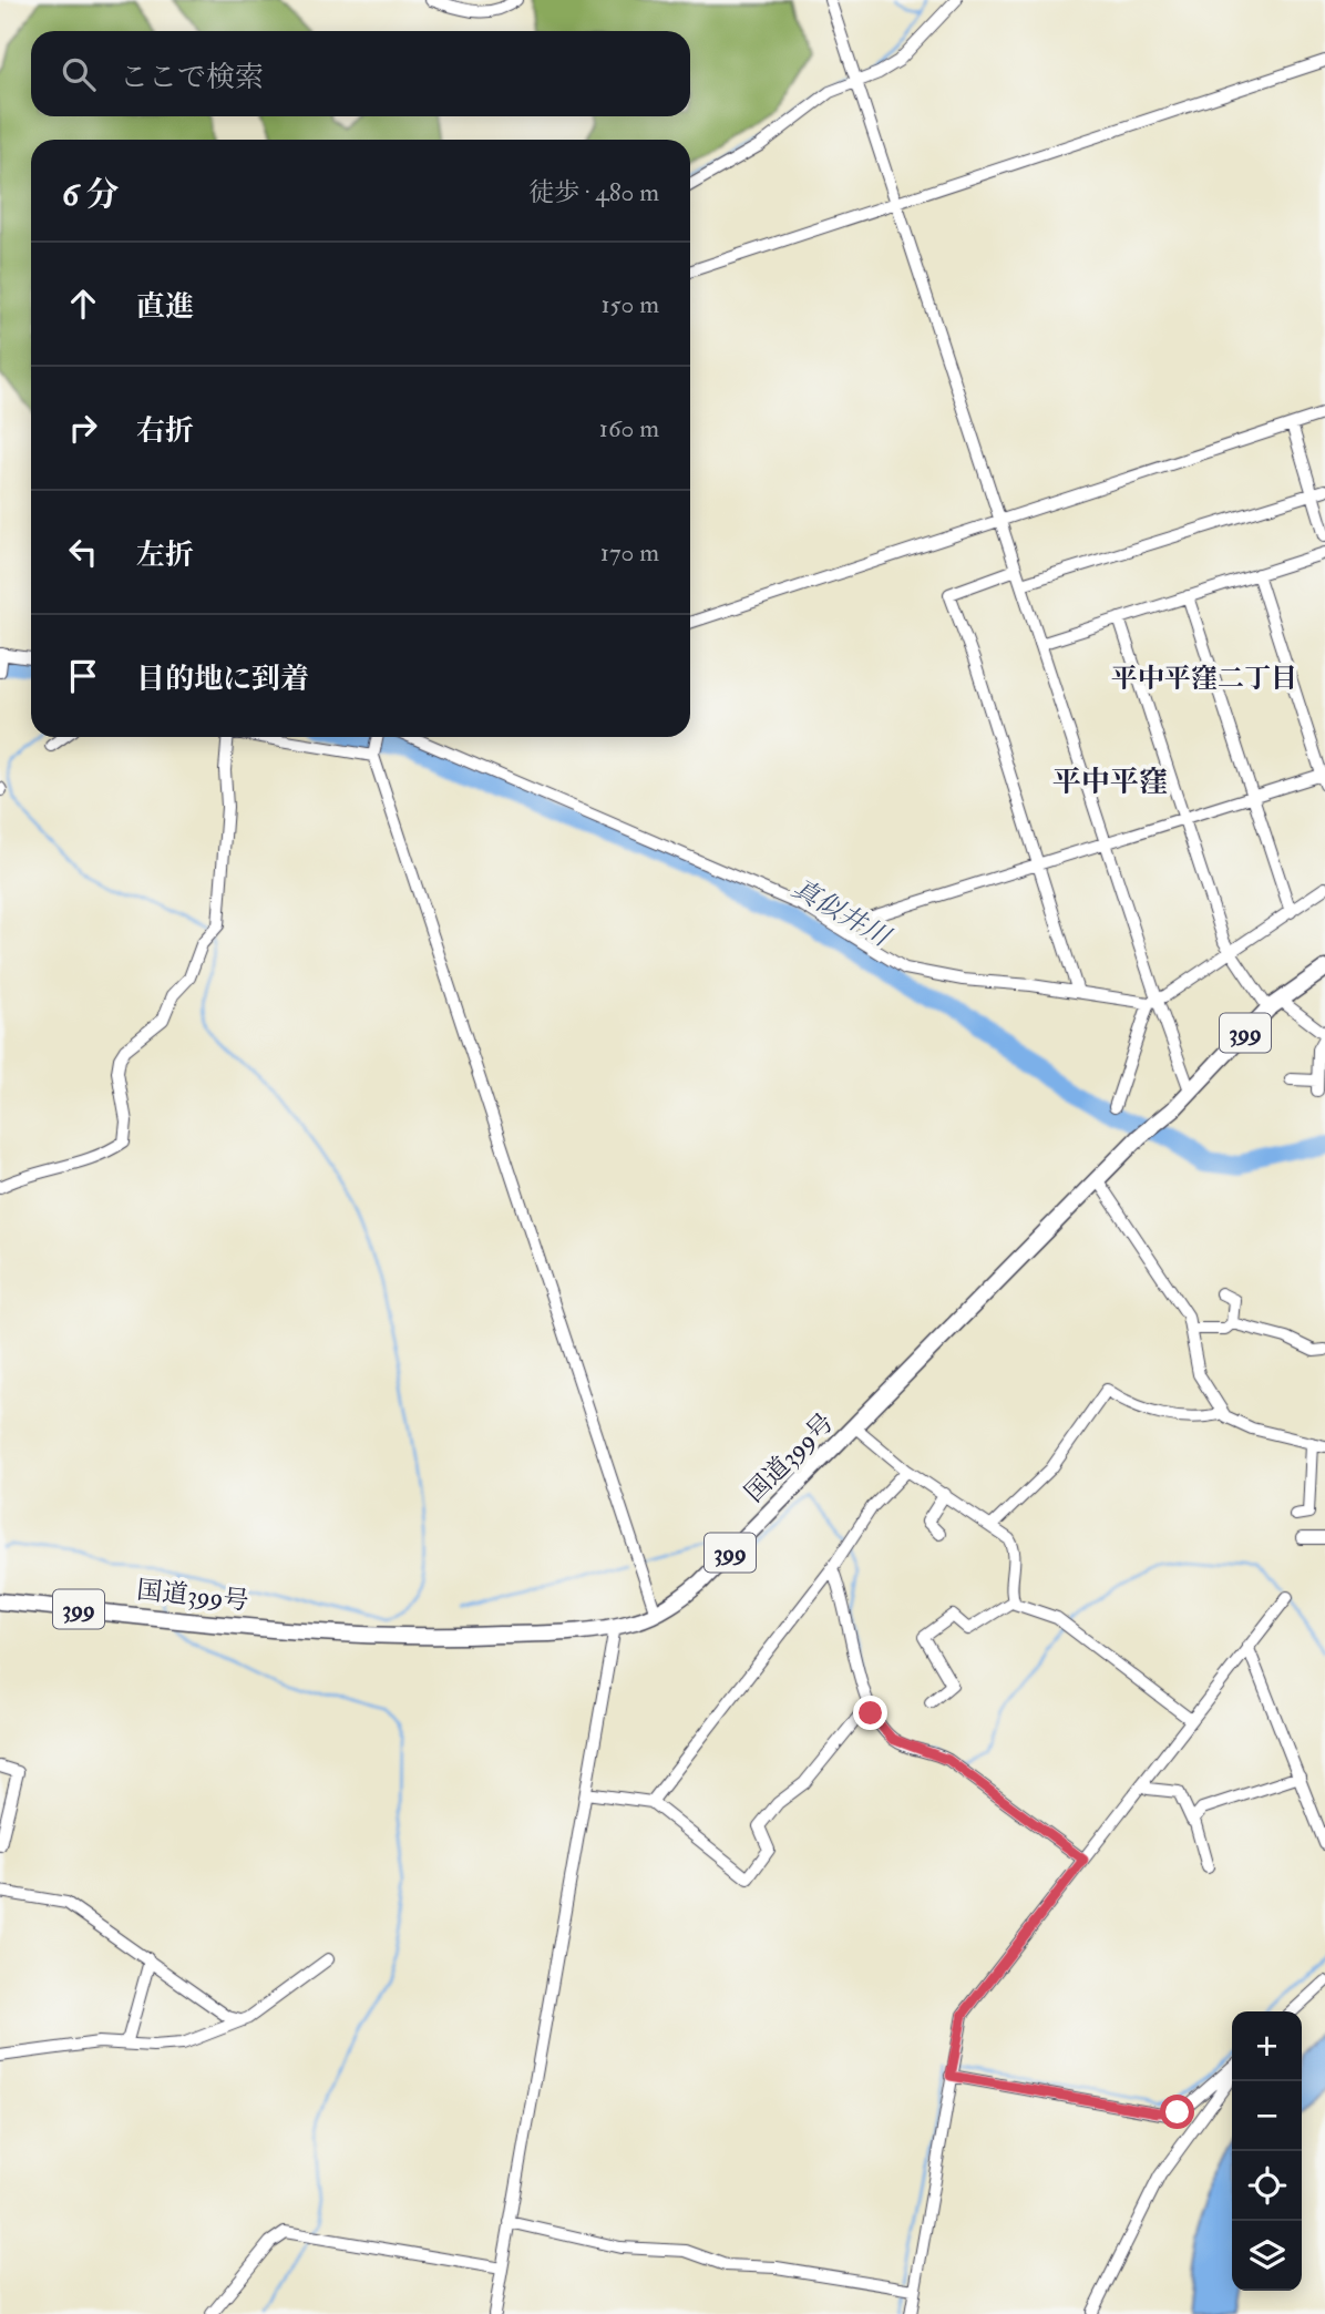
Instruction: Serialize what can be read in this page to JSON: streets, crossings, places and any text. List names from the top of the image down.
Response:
{
  "streets": {
    "highway": ["399", "国道399号"]
  },
  "districts": ["平中平窪二丁目", "平中平窪"],
  "water": ["真似井川"],
  "page": {
    "search": "ここで検索",
    "heading": ["6 分", "徒歩 · 480 m"],
    "list": [
      ["直進", "150 m"],
      ["右折", "160 m"],
      ["左折", "170 m"],
      "目的地に到着"
    ],
    "map_buttons": ["+", "−"]
  }
}
